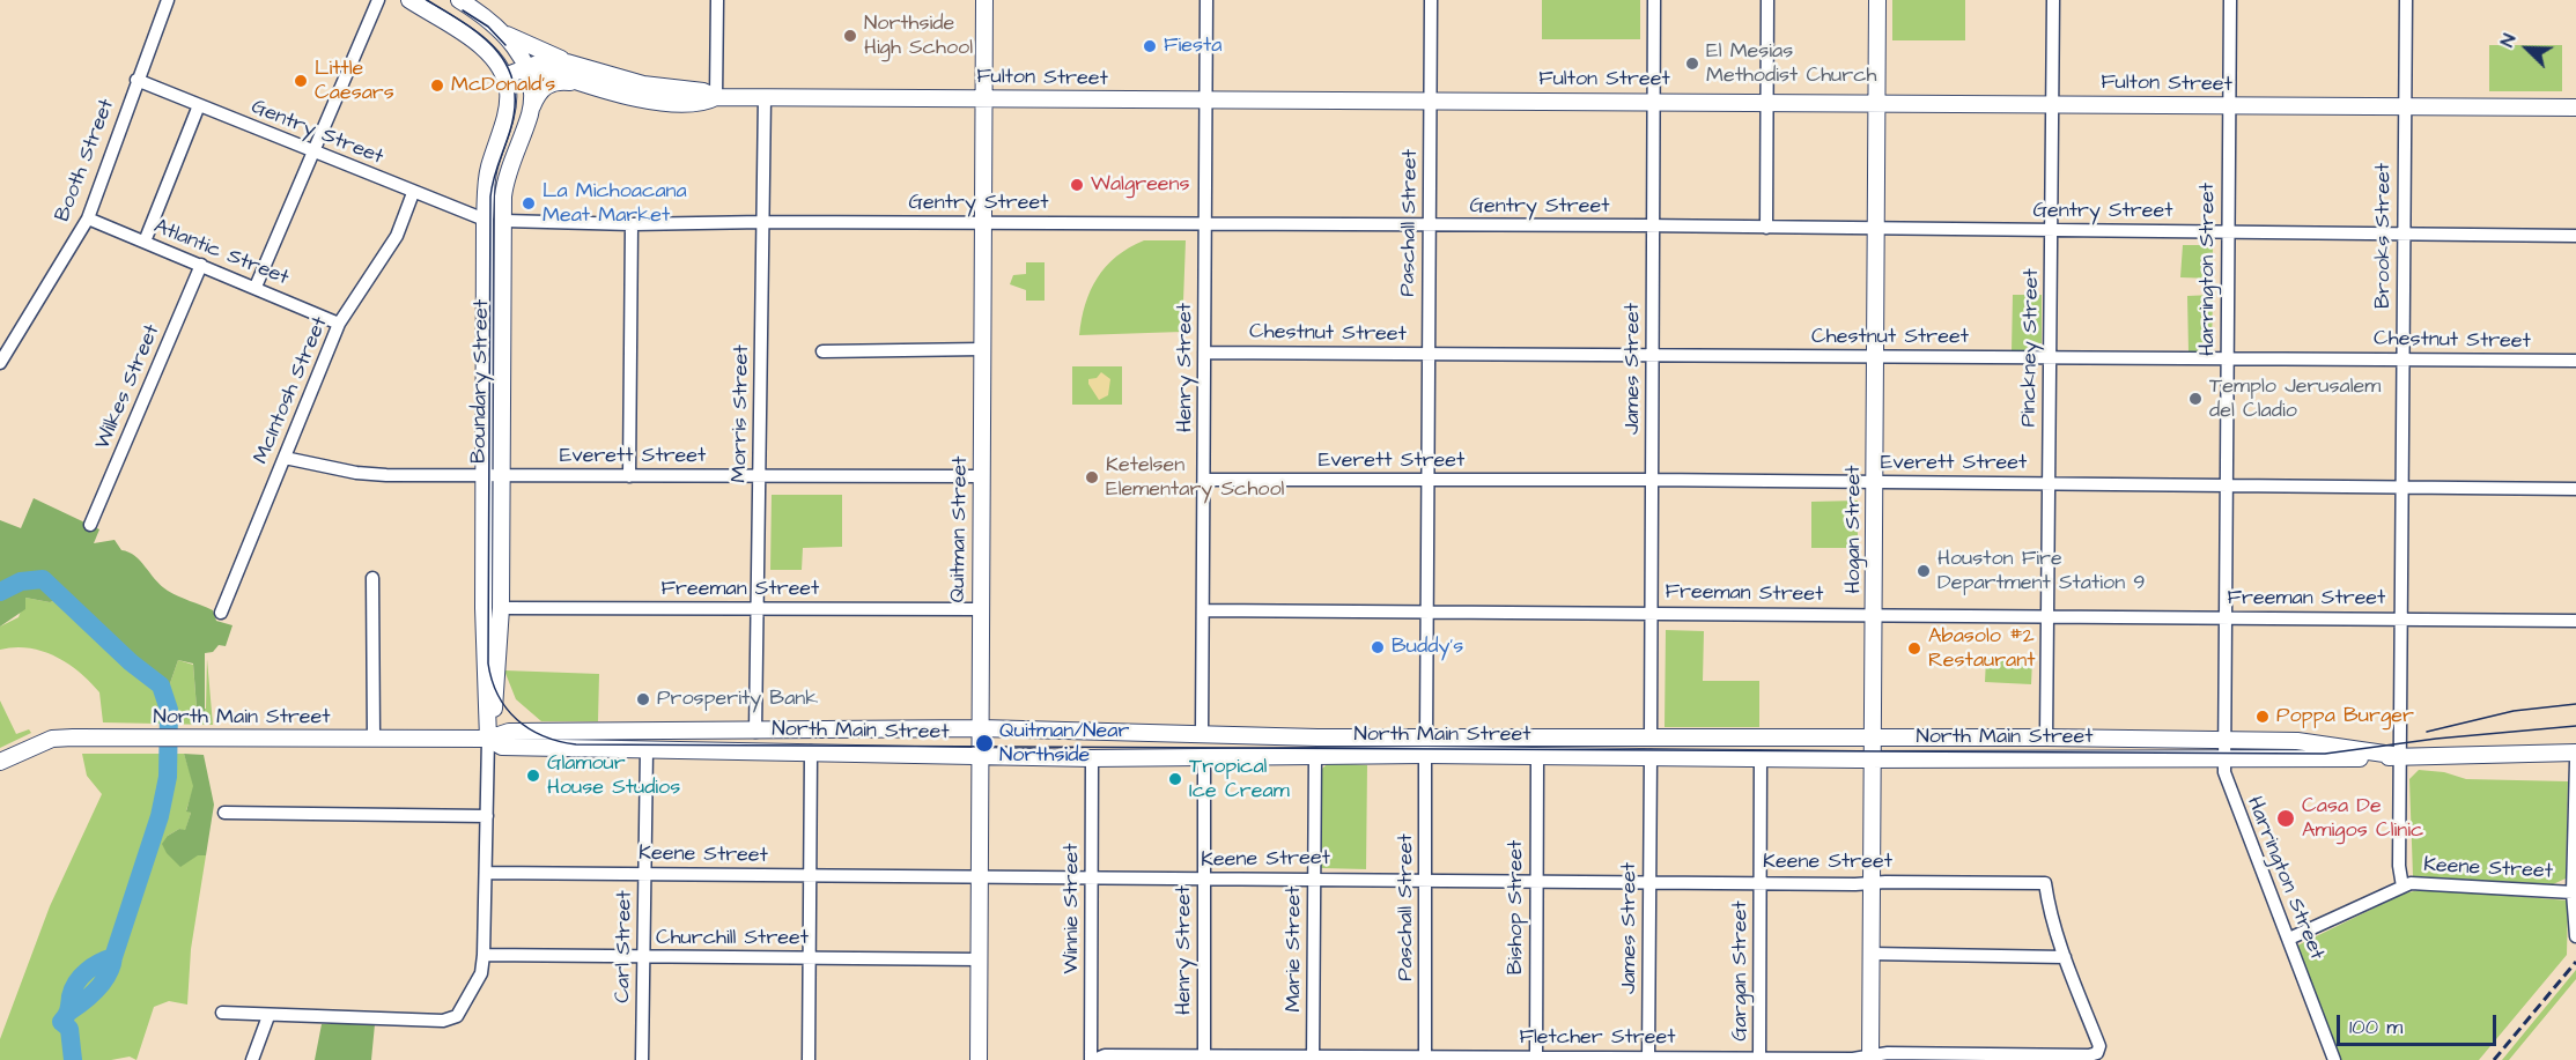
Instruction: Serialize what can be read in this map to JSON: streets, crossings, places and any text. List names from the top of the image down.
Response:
{
  "streets": {
    "main road": [
      "Fulton Street",
      "Boundary Street",
      "Quitman Street",
      "Hogan Street",
      "North Main Street"
    ],
    "street": [
      "Gentry Street",
      "Booth Street",
      "Paschall Street",
      "Brooks Street",
      "Atlantic Street",
      "Harrington Street",
      "Chestnut Street",
      "Pinckney Street",
      "Henry Street",
      "James Street",
      "Wilkes Street",
      "McIntosh Street",
      "Morris Street",
      "Everett Street",
      "Freeman Street",
      "Keene Street",
      "Bishop Street",
      "Winnie Street",
      "Churchill Street",
      "Carl Street",
      "Marie Street",
      "Gargan Street",
      "Fletcher Street"
    ]
  },
  "crossings": [
    ["Fulton Street", "Paschall Street"],
    ["Fulton Street", "Brooks Street"],
    ["Fulton Street", "Harrington Street"],
    ["Fulton Street", "Pinckney Street"],
    ["Fulton Street", "Henry Street"],
    ["Fulton Street", "James Street"],
    ["Fulton Street", "Boundary Street"],
    ["Fulton Street", "Morris Street"],
    ["Fulton Street", "Quitman Street"],
    ["Fulton Street", "Hogan Street"],
    ["Gentry Street", "Booth Street"],
    ["Gentry Street", "Paschall Street"],
    ["Gentry Street", "Brooks Street"],
    ["Gentry Street", "Harrington Street"],
    ["Gentry Street", "Pinckney Street"],
    ["Gentry Street", "Henry Street"],
    ["Gentry Street", "James Street"],
    ["Gentry Street", "Boundary Street"],
    ["Gentry Street", "McIntosh Street"],
    ["Gentry Street", "Morris Street"],
    ["Gentry Street", "Quitman Street"],
    ["Gentry Street", "Hogan Street"],
    ["Booth Street", "Atlantic Street"],
    ["Paschall Street", "Chestnut Street"],
    ["Paschall Street", "Everett Street"],
    ["Paschall Street", "Freeman Street"],
    ["Paschall Street", "North Main Street"],
    ["Paschall Street", "Keene Street"],
    ["Paschall Street", "Fletcher Street"],
    ["Brooks Street", "Chestnut Street"],
    ["Brooks Street", "Everett Street"],
    ["Brooks Street", "Freeman Street"],
    ["Brooks Street", "North Main Street"],
    ["Brooks Street", "Keene Street"],
    ["Atlantic Street", "Wilkes Street"],
    ["Atlantic Street", "McIntosh Street"],
    ["Harrington Street", "Chestnut Street"],
    ["Harrington Street", "Everett Street"],
    ["Harrington Street", "Freeman Street"],
    ["Harrington Street", "North Main Street"],
    ["Harrington Street", "Keene Street"],
    ["Chestnut Street", "Pinckney Street"],
    ["Chestnut Street", "Henry Street"],
    ["Chestnut Street", "James Street"],
    ["Chestnut Street", "Hogan Street"],
    ["Pinckney Street", "Everett Street"],
    ["Pinckney Street", "Freeman Street"],
    ["Pinckney Street", "North Main Street"],
    ["Henry Street", "Everett Street"],
    ["Henry Street", "Freeman Street"],
    ["Henry Street", "North Main Street"],
    ["Henry Street", "Keene Street"],
    ["Henry Street", "Fletcher Street"],
    ["James Street", "Everett Street"],
    ["James Street", "Freeman Street"],
    ["James Street", "North Main Street"],
    ["James Street", "Keene Street"],
    ["James Street", "Fletcher Street"],
    ["Boundary Street", "Everett Street"],
    ["Boundary Street", "Freeman Street"],
    ["Boundary Street", "North Main Street"],
    ["Boundary Street", "Keene Street"],
    ["Boundary Street", "Churchill Street"],
    ["McIntosh Street", "Everett Street"],
    ["Morris Street", "Everett Street"],
    ["Morris Street", "Freeman Street"],
    ["Morris Street", "North Main Street"],
    ["Everett Street", "Quitman Street"],
    ["Everett Street", "Hogan Street"],
    ["Quitman Street", "Freeman Street"],
    ["Quitman Street", "North Main Street"],
    ["Quitman Street", "Keene Street"],
    ["Quitman Street", "Churchill Street"],
    ["Hogan Street", "Freeman Street"],
    ["Hogan Street", "North Main Street"],
    ["Hogan Street", "Keene Street"],
    ["Hogan Street", "Fletcher Street"],
    ["North Main Street", "Bishop Street"],
    ["North Main Street", "Winnie Street"],
    ["North Main Street", "Carl Street"],
    ["North Main Street", "Marie Street"],
    ["North Main Street", "Gargan Street"],
    ["Keene Street", "Bishop Street"],
    ["Keene Street", "Winnie Street"],
    ["Keene Street", "Carl Street"],
    ["Keene Street", "Marie Street"],
    ["Keene Street", "Gargan Street"],
    ["Keene Street", "Fletcher Street"],
    ["Bishop Street", "Fletcher Street"],
    ["Winnie Street", "Fletcher Street"],
    ["Churchill Street", "Carl Street"],
    ["Marie Street", "Fletcher Street"],
    ["Gargan Street", "Fletcher Street"]
  ],
  "places": [
    "Northside High School",
    "Fiesta",
    "El Mesias Methodist Church",
    "Little Caesars",
    "McDonald's",
    "Walgreens",
    "La Michoacana Meat Market",
    "Templo Jerusalem del Cladio",
    "Ketelsen Elementary School",
    "Houston Fire Department Station 9",
    "Buddy's",
    "Abasolo #2 Restaurant",
    "Prosperity Bank",
    "Poppa Burger",
    "Quitman/Near Northside",
    "Glamour House Studios",
    "Tropical Ice Cream",
    "Casa De Amigos Clinic"
  ],
  "scale_bar": "100 m",
  "north": "top left"
}
